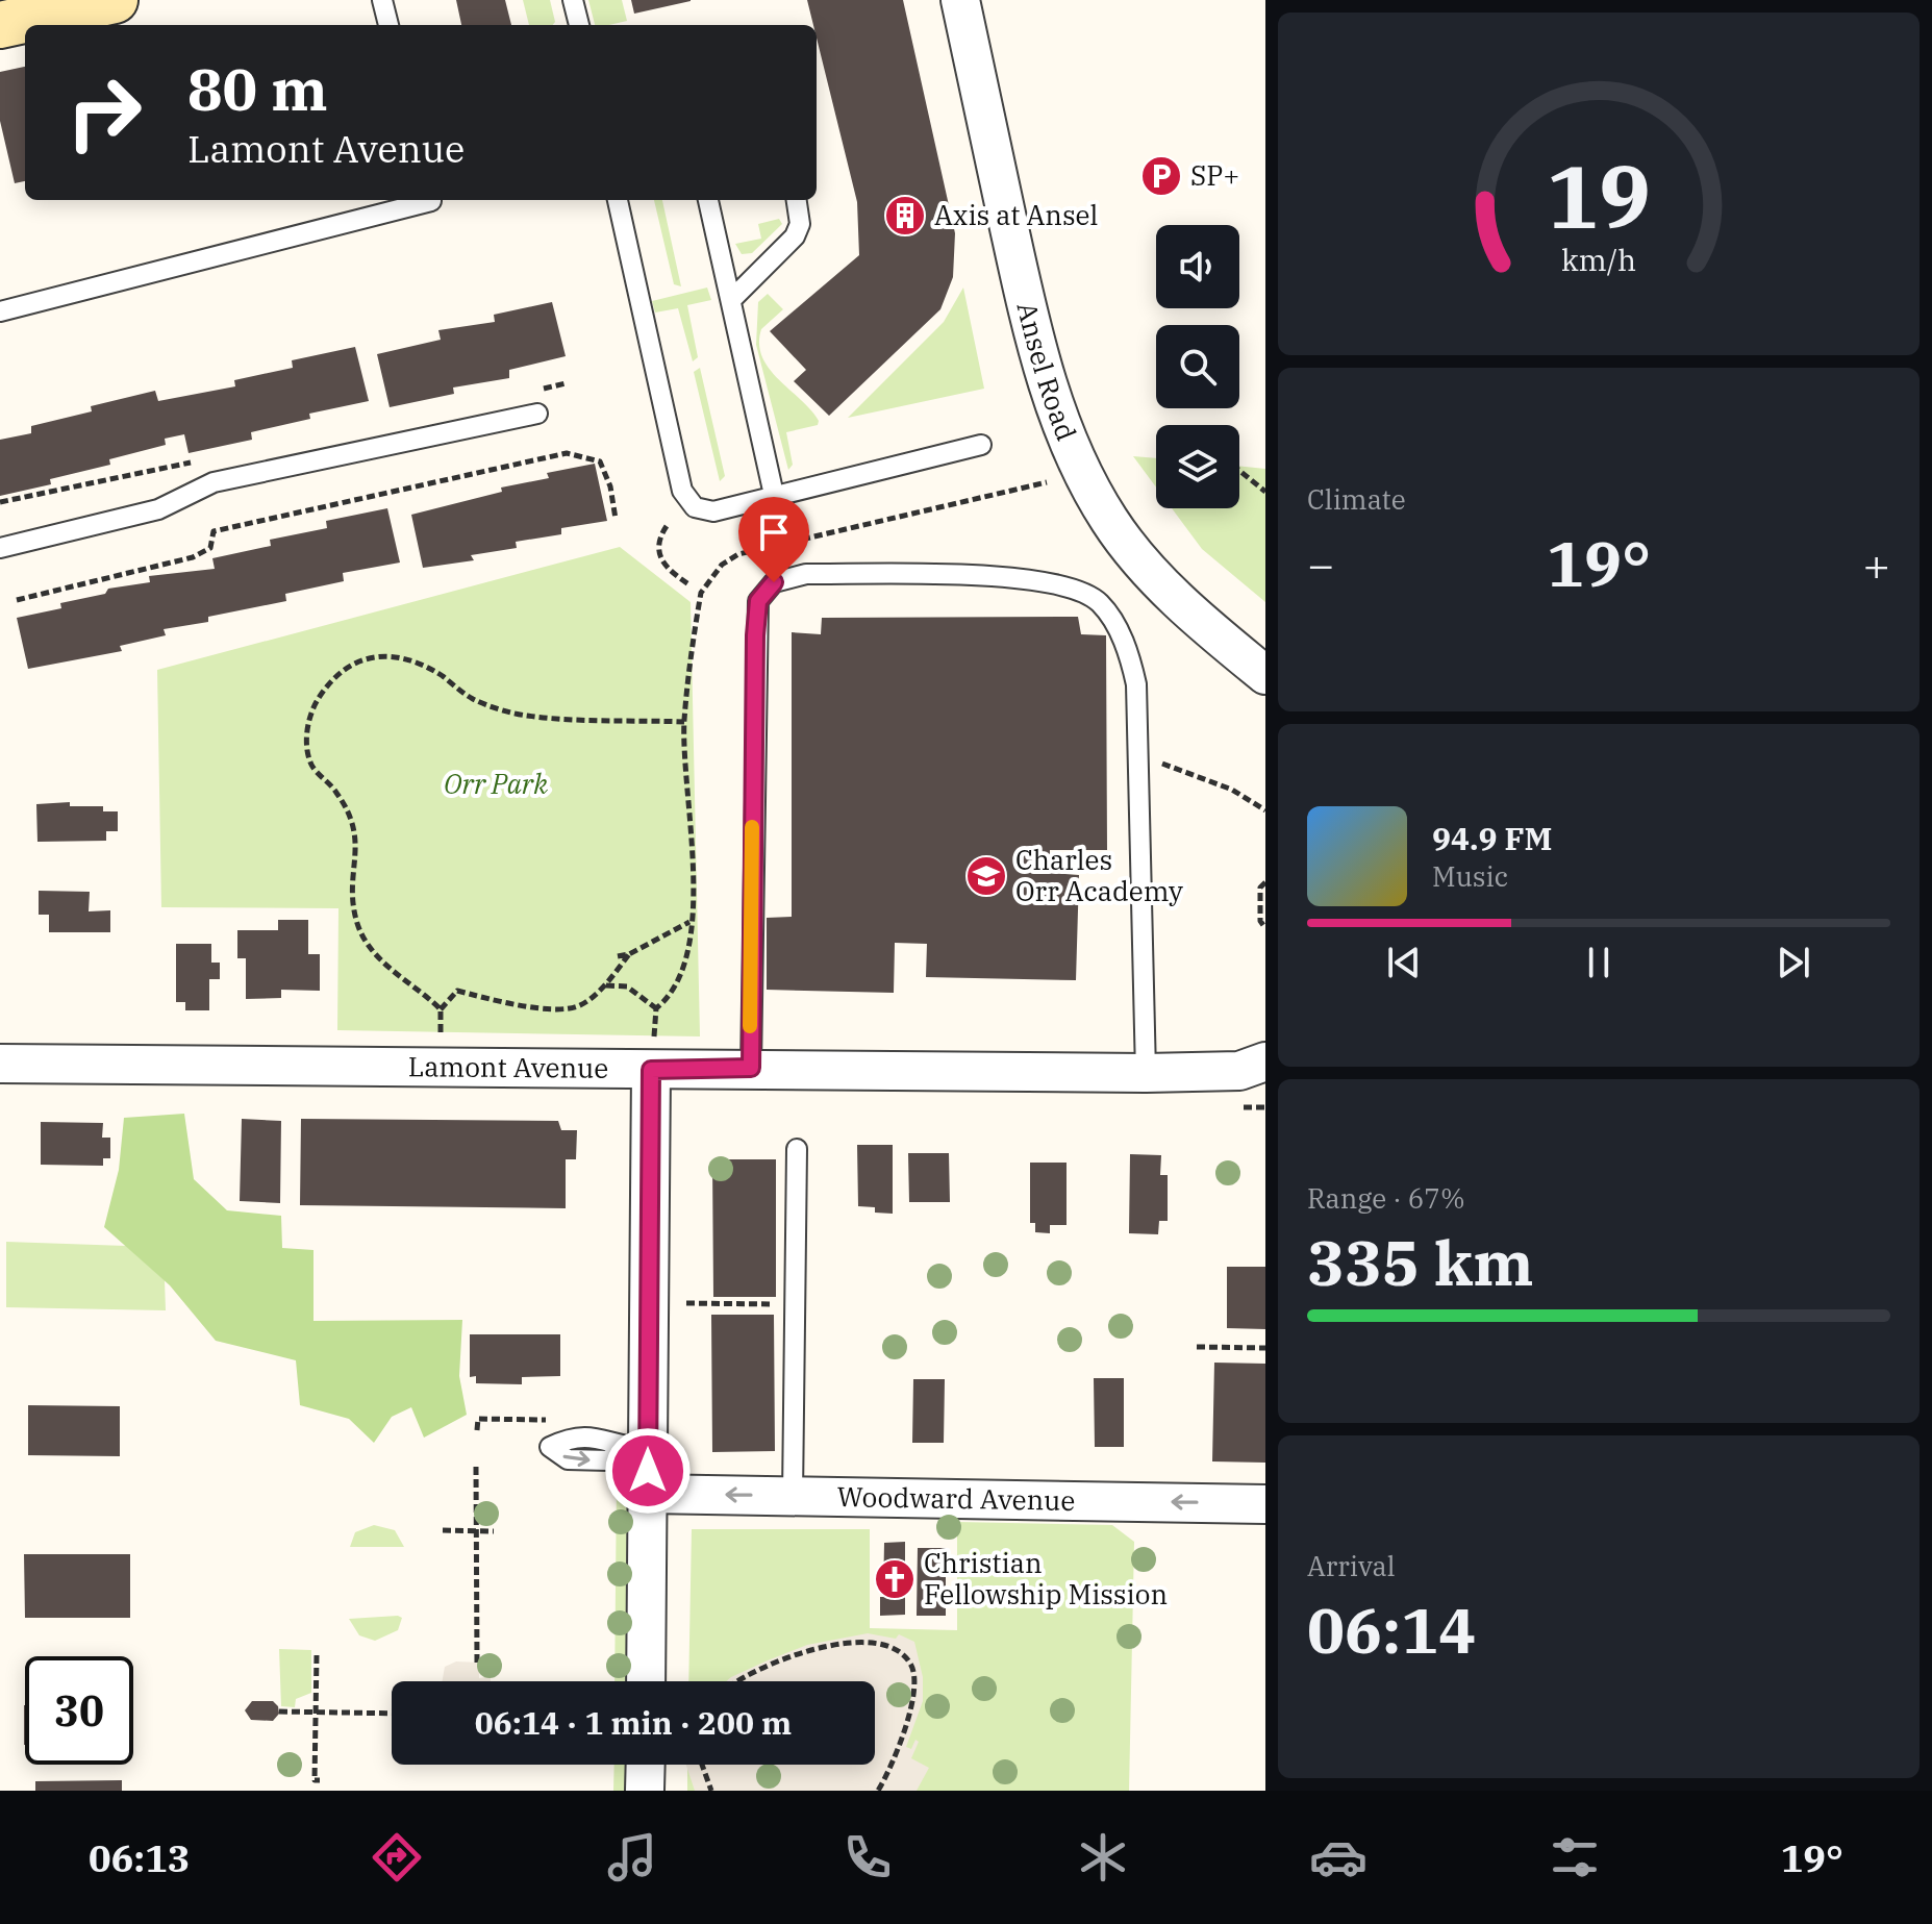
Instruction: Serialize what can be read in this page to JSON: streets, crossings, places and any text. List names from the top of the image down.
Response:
{
  "streets": {
    "street": ["Ansel Road", "Lamont Avenue", "Woodward Avenue"]
  },
  "one_way": ["Woodward Avenue"],
  "parks": ["Orr Park"],
  "places": {
    "parking": ["SP+"],
    "building": ["Axis at Ansel"],
    "school or university": ["Charles Orr Academy"],
    "church": ["Christian Fellowship Mission"]
  },
  "page": {
    "turn": ["80 m", "Lamont Avenue"],
    "tile": [
      "Climate",
      ["Range · 67%", "335 km"],
      ["Arrival", "06:14"]
    ],
    "heat": ["−", "19°", "+"],
    "song": ["94.9 FM", "Music"],
    "limit": "30",
    "trip": "06:14 · 1 min · 200 m",
    "tabs": ["06:13", "19°"],
    "gauge": ["19", "km/h"]
  }
}
